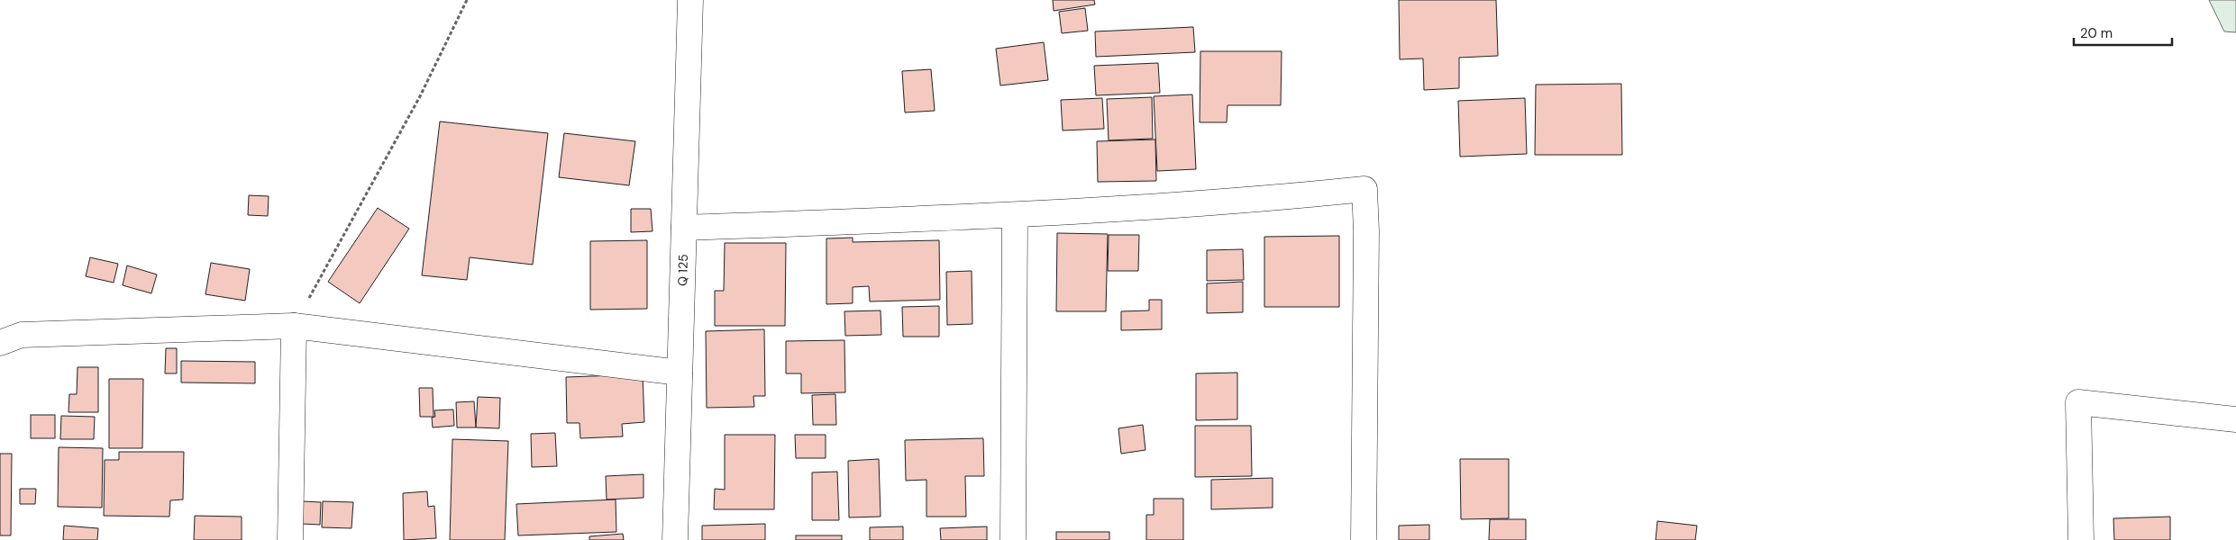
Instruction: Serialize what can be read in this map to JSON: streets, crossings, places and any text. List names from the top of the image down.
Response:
{
  "streets": {
    "street": ["Q 125"]
  },
  "scale_bar": "20 m"
}
